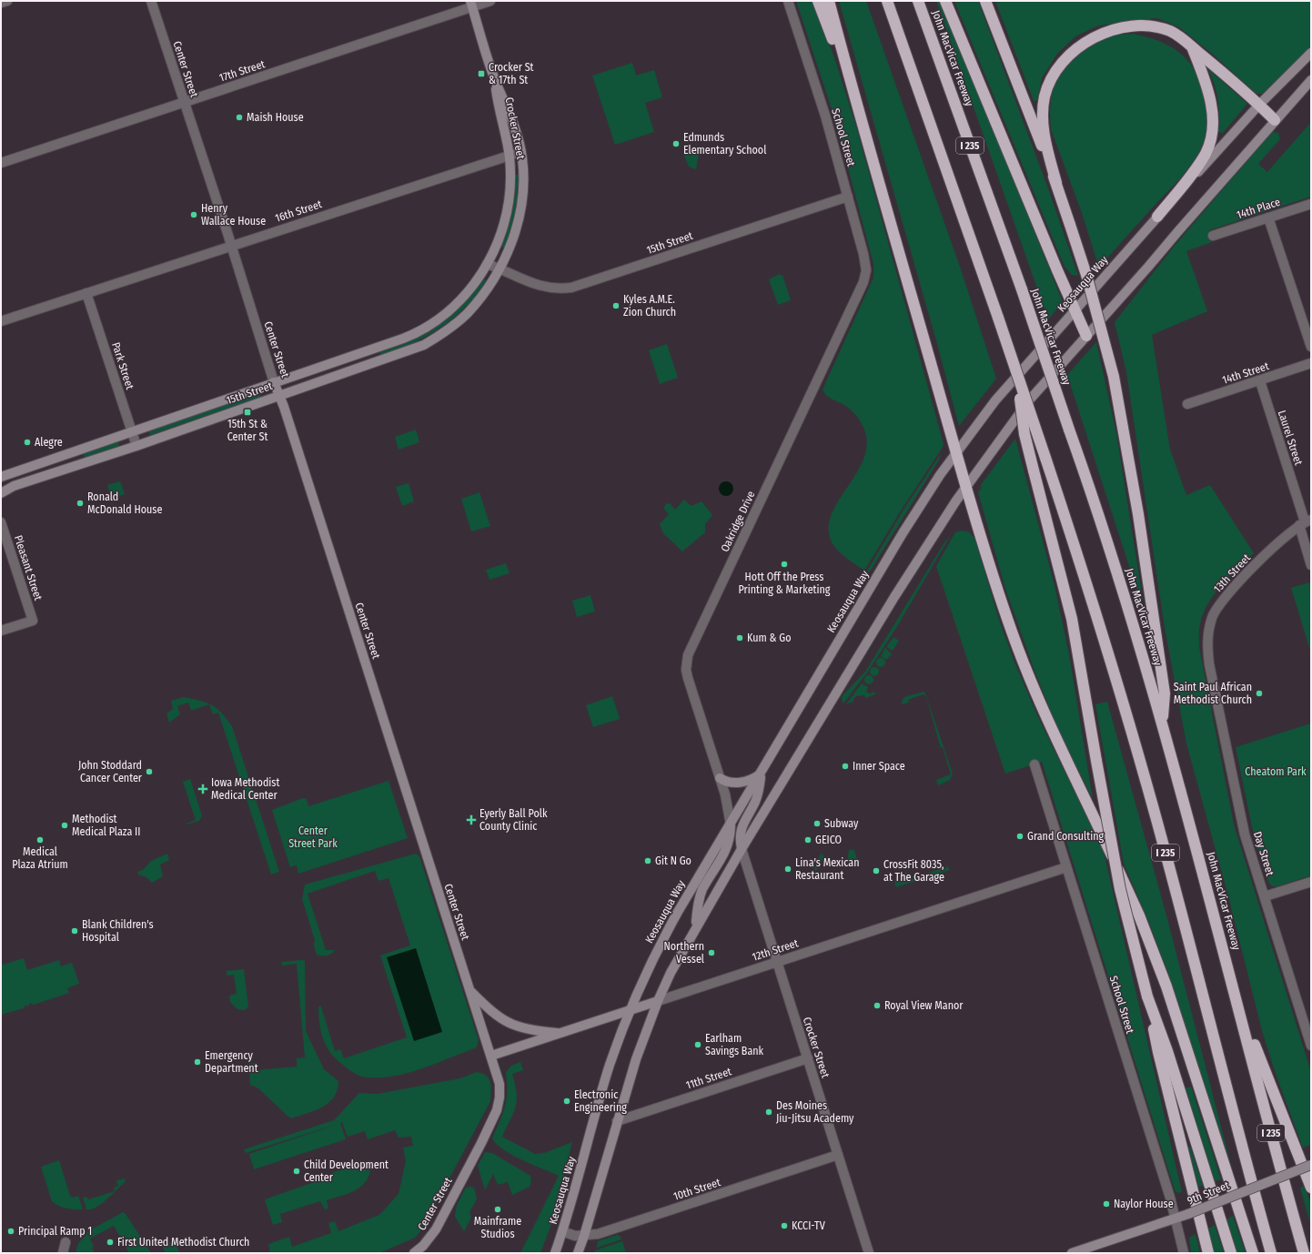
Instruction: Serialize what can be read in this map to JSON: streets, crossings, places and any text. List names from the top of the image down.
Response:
{
  "streets": {
    "highway": ["John MacVicar Freeway", "I 235"],
    "main road": [
      "Center Street",
      "Crocker Street",
      "15th Street",
      "Keosauqua Way",
      "12th Street",
      "9th Street"
    ],
    "street": [
      "17th Street",
      "School Street",
      "14th Place",
      "16th Street",
      "Park Street",
      "14th Street",
      "Laurel Street",
      "Oakridge Drive",
      "Pleasant Street",
      "13th Street",
      "Day Street",
      "11th Street",
      "10th Street"
    ]
  },
  "crossings": [
    ["Center Street", "17th Street"],
    ["Center Street", "16th Street"],
    ["Center Street", "15th Street"],
    ["Center Street", "12th Street"],
    ["17th Street", "Crocker Street"],
    ["Crocker Street", "16th Street"],
    ["Crocker Street", "15th Street"],
    ["Crocker Street", "12th Street"],
    ["Crocker Street", "11th Street"],
    ["Crocker Street", "10th Street"],
    ["School Street", "15th Street"],
    ["School Street", "Oakridge Drive"],
    ["School Street", "12th Street"],
    ["School Street", "9th Street"],
    ["16th Street", "Park Street"],
    ["15th Street", "Park Street"],
    ["Keosauqua Way", "Oakridge Drive"],
    ["Keosauqua Way", "12th Street"],
    ["Keosauqua Way", "10th Street"],
    ["14th Street", "Laurel Street"],
    ["Laurel Street", "13th Street"],
    ["13th Street", "Day Street"]
  ],
  "parks": ["Cheatom Park", "Center Street Park"],
  "places": {
    "transit": ["Crocker St & 17th St", "15th St & Center St"],
    "other": [
      "Maish House",
      "Edmunds Elementary School",
      "Henry Wallace House",
      "Kyles A.M.E. Zion Church",
      "Alegre",
      "Ronald McDonald House",
      "Hott Off the Press Printing & Marketing",
      "Kum & Go",
      "Saint Paul African Methodist Church",
      "Inner Space",
      "John Stoddard Cancer Center",
      "Subway",
      "Methodist Medical Plaza II",
      "Grand Consulting",
      "Medical Plaza Atrium",
      "GEICO",
      "Git N Go",
      "Lina's Mexican Restaurant",
      "CrossFit 8035, at The Garage",
      "Blank Children's Hospital",
      "Northern Vessel",
      "Royal View Manor",
      "Earlham Savings Bank",
      "Emergency Department",
      "Electronic Engineering",
      "Des Moines Jiu-Jitsu Academy",
      "Child Development Center",
      "Naylor House",
      "Mainframe Studios",
      "KCCI-TV",
      "Principal Ramp 1",
      "First United Methodist Church"
    ],
    "health": ["Iowa Methodist Medical Center", "Eyerly Ball Polk County Clinic"]
  }
}
